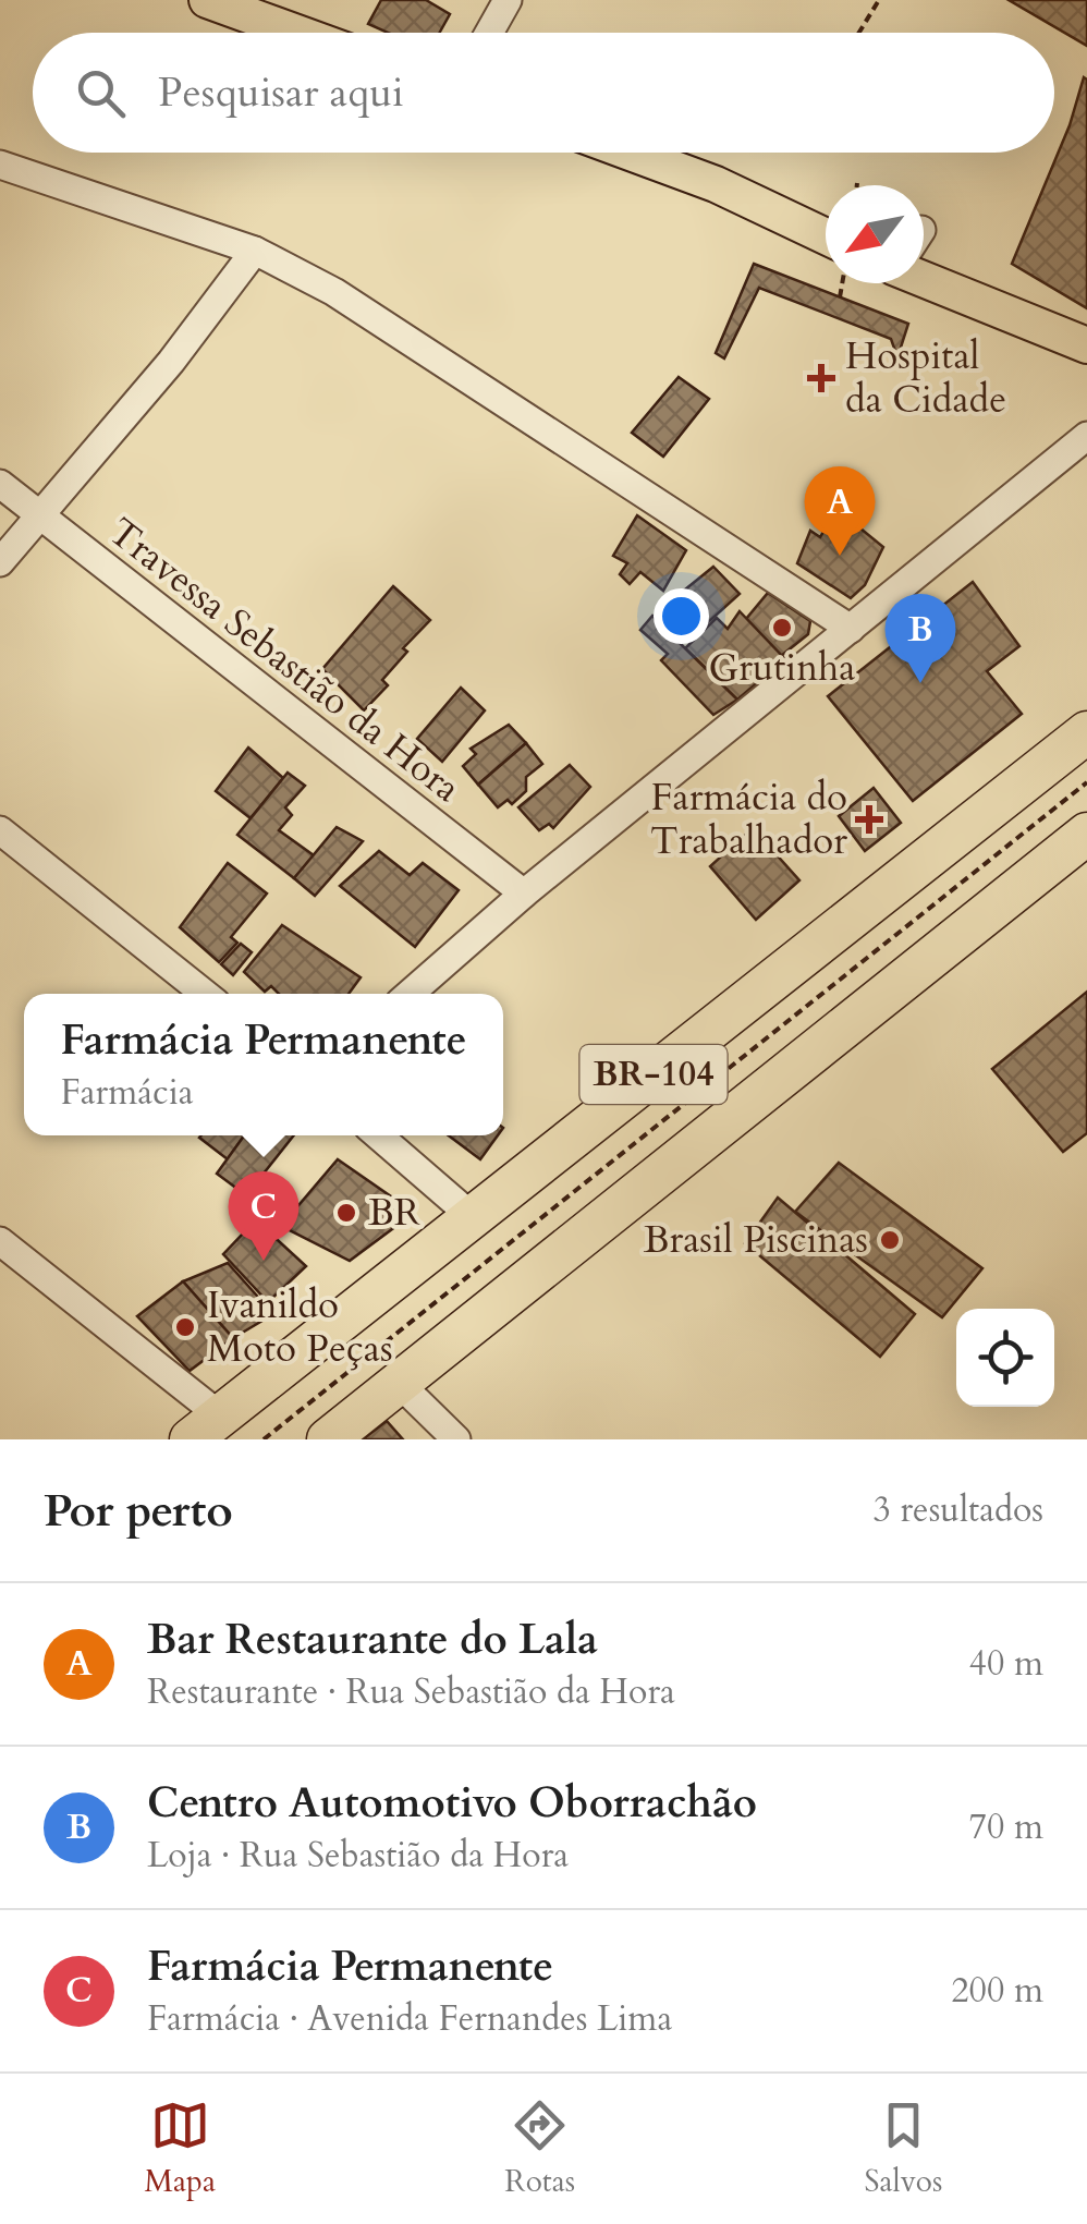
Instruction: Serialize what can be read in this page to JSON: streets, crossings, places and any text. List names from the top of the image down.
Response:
{
  "streets": {
    "highway": ["BR-104"],
    "street": ["Travessa Sebastião da Hora"]
  },
  "places": {
    "health": ["Hospital da Cidade", "Farmácia do Trabalhador"],
    "other": [
      "Grutinha",
      "BR",
      "Brasil Piscinas",
      "Ivanildo Moto Peças"
    ]
  },
  "north": "bottom left",
  "page": {
    "search": "Pesquisar aqui",
    "pins": ["A", "B", "C"],
    "popup": ["Farmácia Permanente", "Farmácia"],
    "heading": ["Por perto", "3 resultados"],
    "list": [
      {
        "mark": "A",
        "name": "Bar Restaurante do Lala",
        "note": "Restaurante · Rua Sebastião da Hora",
        "value": "40 m"
      },
      {
        "mark": "B",
        "name": "Centro Automotivo Oborrachão",
        "note": "Loja · Rua Sebastião da Hora",
        "value": "70 m"
      },
      {
        "mark": "C",
        "name": "Farmácia Permanente",
        "note": "Farmácia · Avenida Fernandes Lima",
        "value": "200 m"
      }
    ],
    "nav": ["Mapa", "Rotas", "Salvos"]
  }
}
